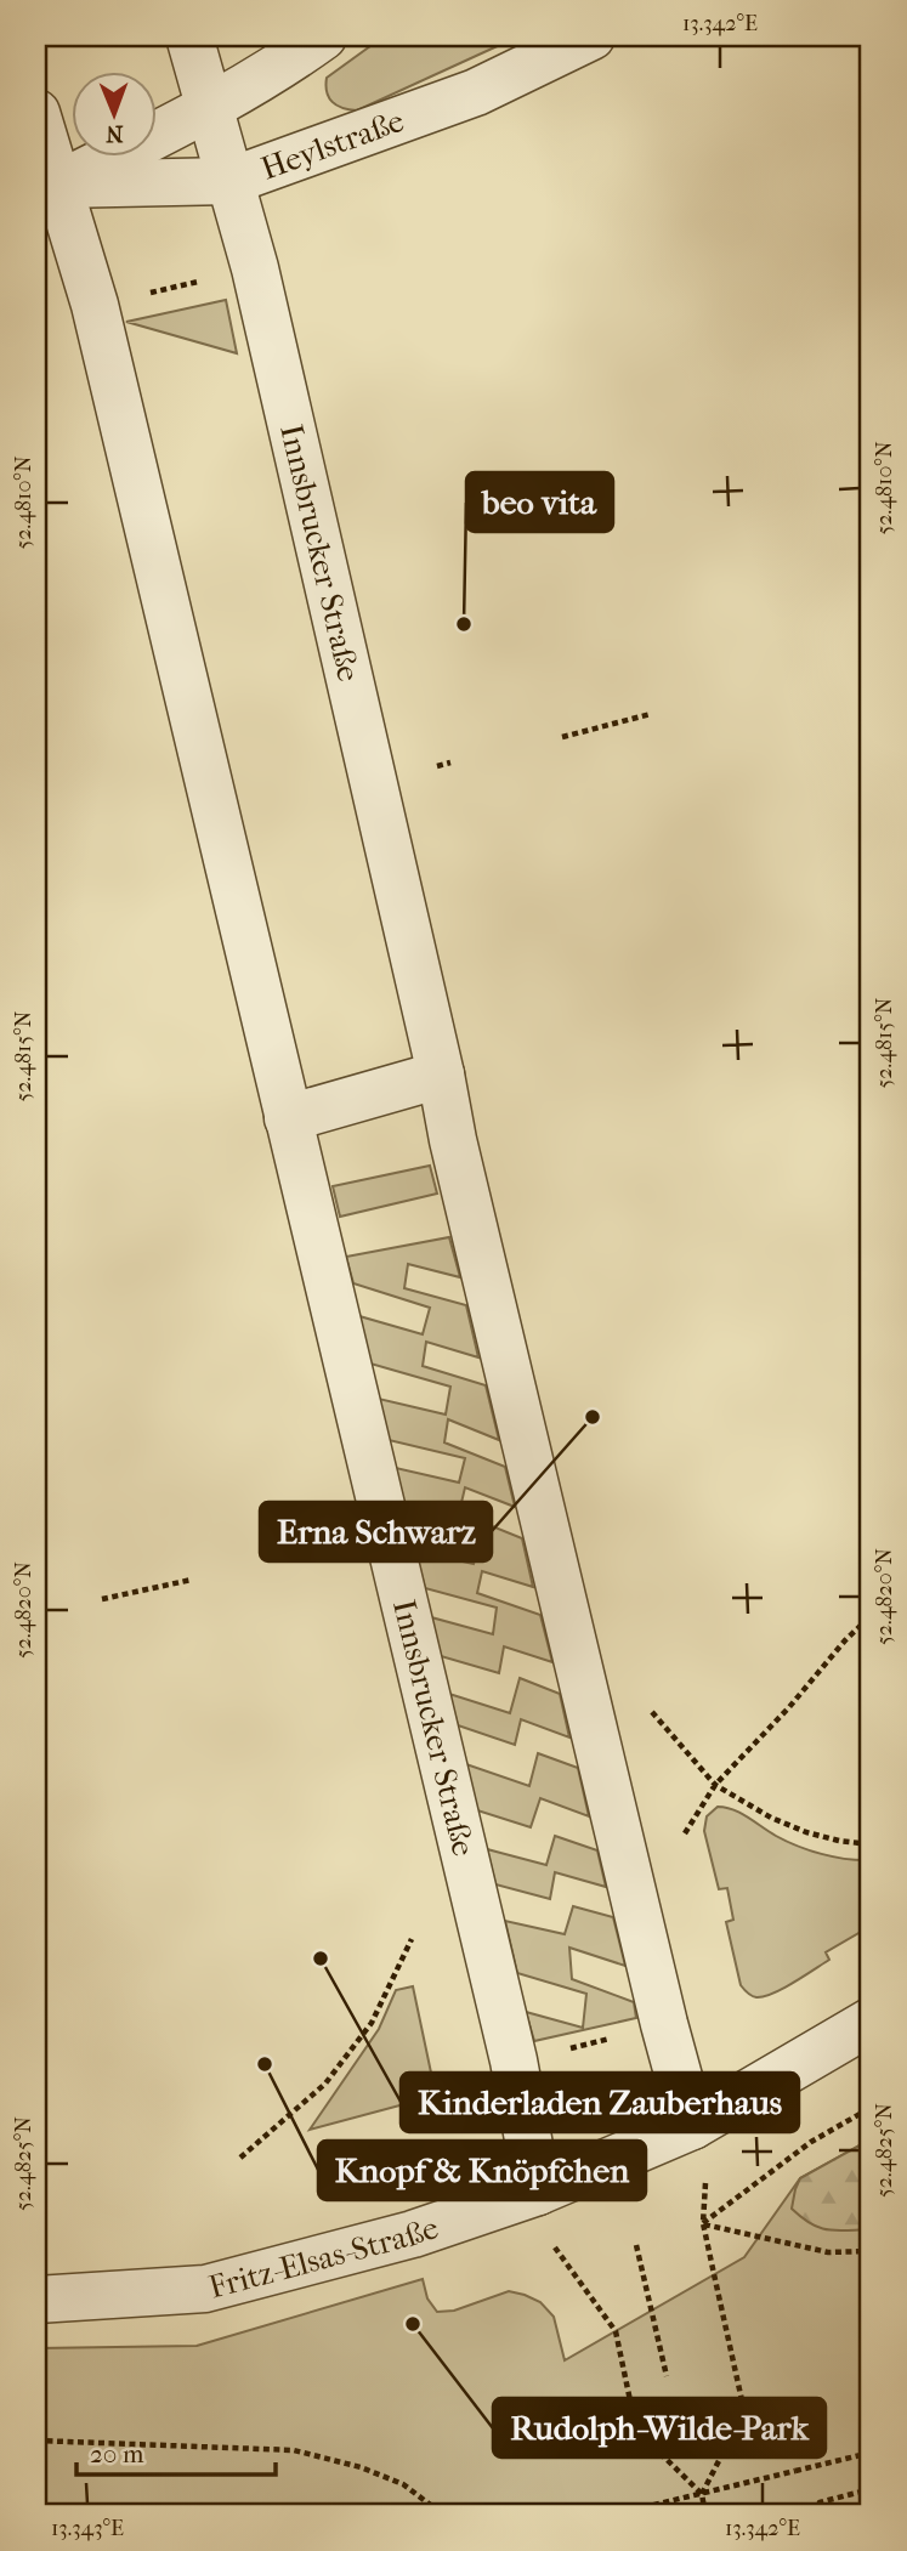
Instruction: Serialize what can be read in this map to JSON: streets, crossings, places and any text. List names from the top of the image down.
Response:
{
  "streets": {
    "street": ["Heylstraße", "Innsbrucker Straße", "Fritz-Elsas-Straße"]
  },
  "crossings": [
    ["Heylstraße", "Innsbrucker Straße"],
    ["Innsbrucker Straße", "Fritz-Elsas-Straße"]
  ],
  "places": [
    "beo vita",
    "Erna Schwarz",
    "Kinderladen Zauberhaus",
    "Knopf & Knöpfchen",
    "Rudolph-Wilde-Park"
  ],
  "scale_bar": "20 m",
  "north": "bottom",
  "coordinates": [
    "13.342°E",
    "52.4810°N",
    "52.4815°N",
    "52.4820°N",
    "52.4825°N",
    "13.343°E"
  ]
}
